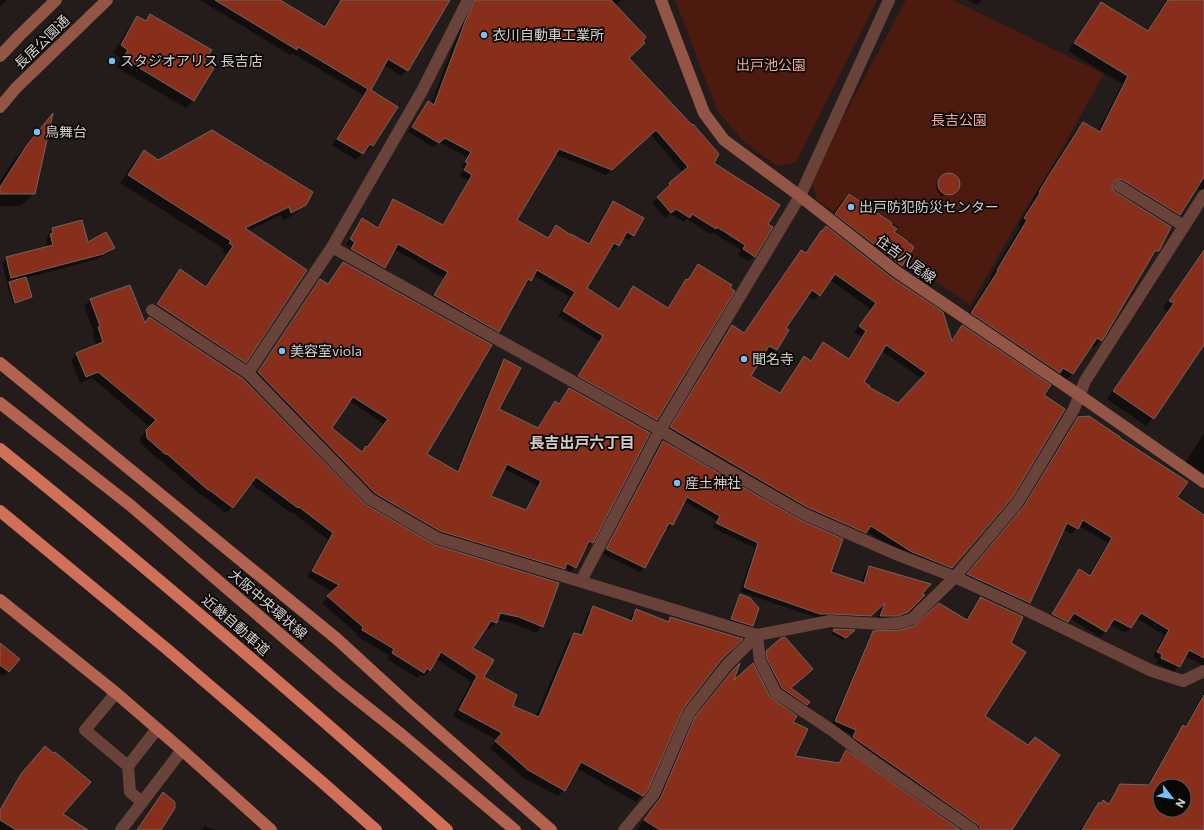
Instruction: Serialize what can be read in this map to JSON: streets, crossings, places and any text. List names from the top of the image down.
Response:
{
  "streets": {
    "highway": ["近畿自動車道"],
    "main road": ["長居公園通", "住吉八尾線", "大阪中央環状線"]
  },
  "districts": ["長吉出戸六丁目"],
  "parks": ["出戸池公園", "長吉公園"],
  "places": [
    "衣川自動車工業所",
    "スタジオアリス 長吉店",
    "鳥舞台",
    "出戸防犯防災センター",
    "美容室viola",
    "聞名寺",
    "産土神社"
  ],
  "north": "bottom right"
}
